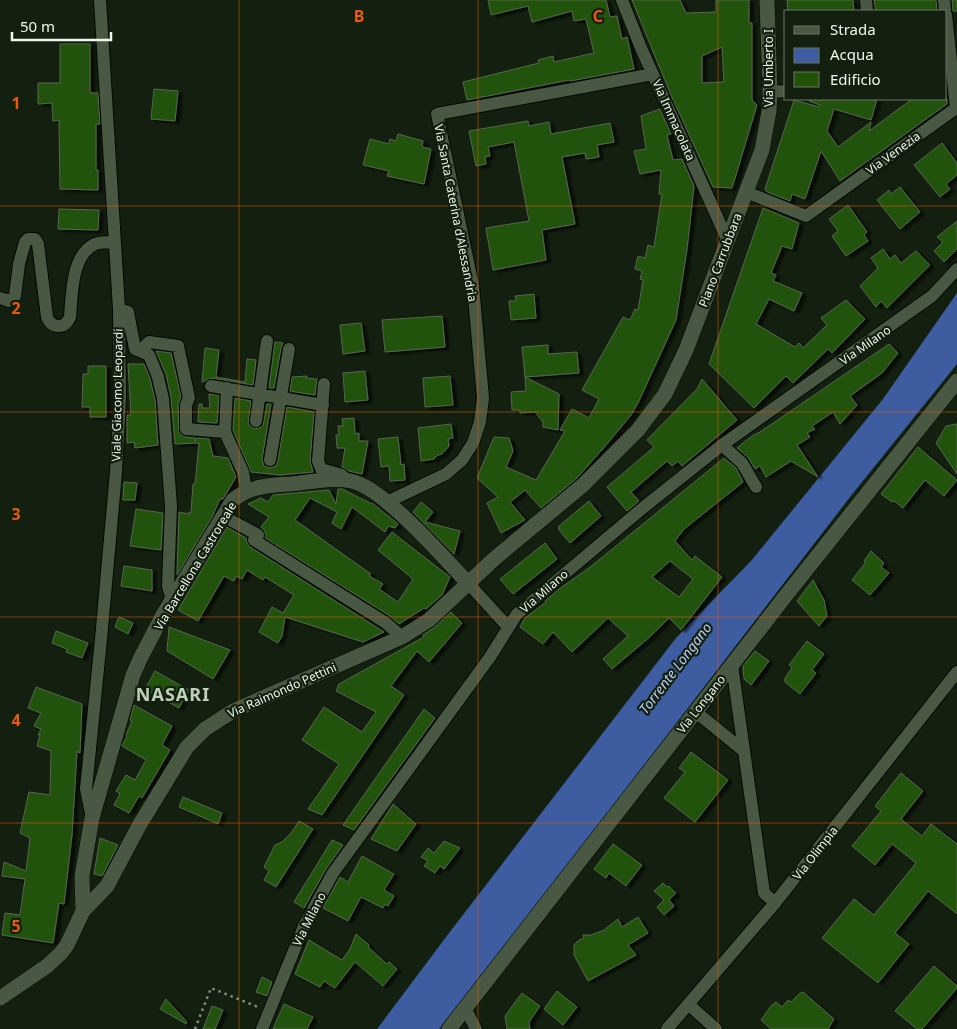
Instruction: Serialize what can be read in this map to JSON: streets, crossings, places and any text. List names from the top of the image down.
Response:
{
  "streets": {
    "street": [
      "Via Umberto I",
      "Via Immacolata",
      "Via Venezia",
      "Via Santa Caterina d'Alessandria",
      "Piano Carrubbara",
      "Via Milano",
      "Viale Giacomo Leopardi",
      "Via Barcellona Castroreale",
      "Via Raimondo Pettini",
      "Via Longano",
      "Via Olimpia"
    ]
  },
  "crossings": [
    ["Via Umberto I", "Via Venezia"],
    ["Via Umberto I", "Piano Carrubbara"],
    ["Via Immacolata", "Via Santa Caterina d'Alessandria"],
    ["Via Immacolata", "Piano Carrubbara"],
    ["Via Venezia", "Piano Carrubbara"],
    ["Via Santa Caterina d'Alessandria", "Via Barcellona Castroreale"],
    ["Piano Carrubbara", "Via Barcellona Castroreale"],
    ["Piano Carrubbara", "Via Raimondo Pettini"],
    ["Viale Giacomo Leopardi", "Via Barcellona Castroreale"],
    ["Via Barcellona Castroreale", "Via Raimondo Pettini"]
  ],
  "districts": ["NASARI"],
  "water": ["Torrente Longano"],
  "legend": ["Strada", "Acqua", "Edificio"],
  "scale_bar": "50 m",
  "grid": {
    "columns": ["B", "C"],
    "rows": [
      "1",
      "2",
      "3",
      "4",
      "5"
    ]
  }
}
